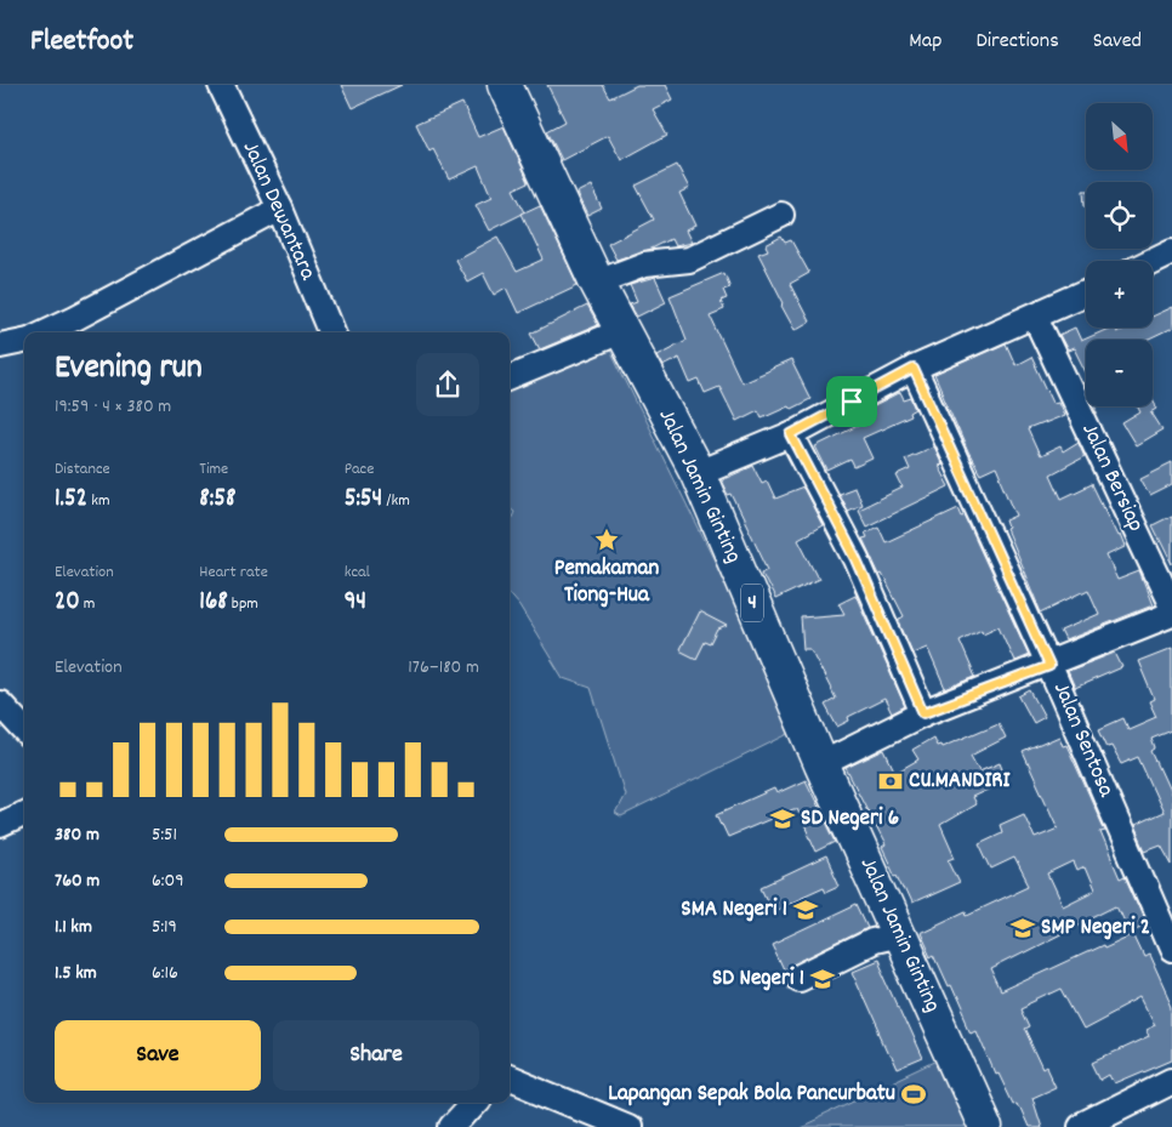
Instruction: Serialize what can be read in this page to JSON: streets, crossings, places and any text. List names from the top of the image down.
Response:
{
  "streets": {
    "highway": ["Jalan Jamin Ginting", "4"],
    "street": ["Jalan Dewantara", "Jalan Bersiap", "Jalan Sentosa"]
  },
  "places": {
    "place": ["Pemakaman Tiong-Hua"],
    "bank": ["CU.MANDIRI"],
    "school or university": [
      "SD Negeri 6",
      "SMA Negeri 1",
      "SMP Negeri 2",
      "SD Negeri 1"
    ],
    "sports": ["Lapangan Sepak Bola Pancurbatu"]
  },
  "north": "bottom right",
  "page": {
    "header": "Fleetfoot",
    "nav": ["Map", "Directions", "Saved"],
    "map_buttons": ["+", "−"],
    "heading": ["Evening run", "19:59 · 4 × 380 m"],
    "stats": [
      ["Distance", "1.52 km"],
      ["Time", "8:58"],
      ["Pace", "5:54 /km"],
      ["Elevation", "20 m"],
      ["Heart rate", "168 bpm"],
      ["kcal", "94"]
    ],
    "chart": ["Elevation", "176–180 m"],
    "list": [
      {
        "name": "380 m",
        "note": "5:51"
      },
      {
        "name": "760 m",
        "note": "6:09"
      },
      {
        "name": "1.1 km",
        "note": "5:19"
      },
      {
        "name": "1.5 km",
        "note": "6:16"
      }
    ],
    "buttons": ["Save", "Share"]
  }
}
